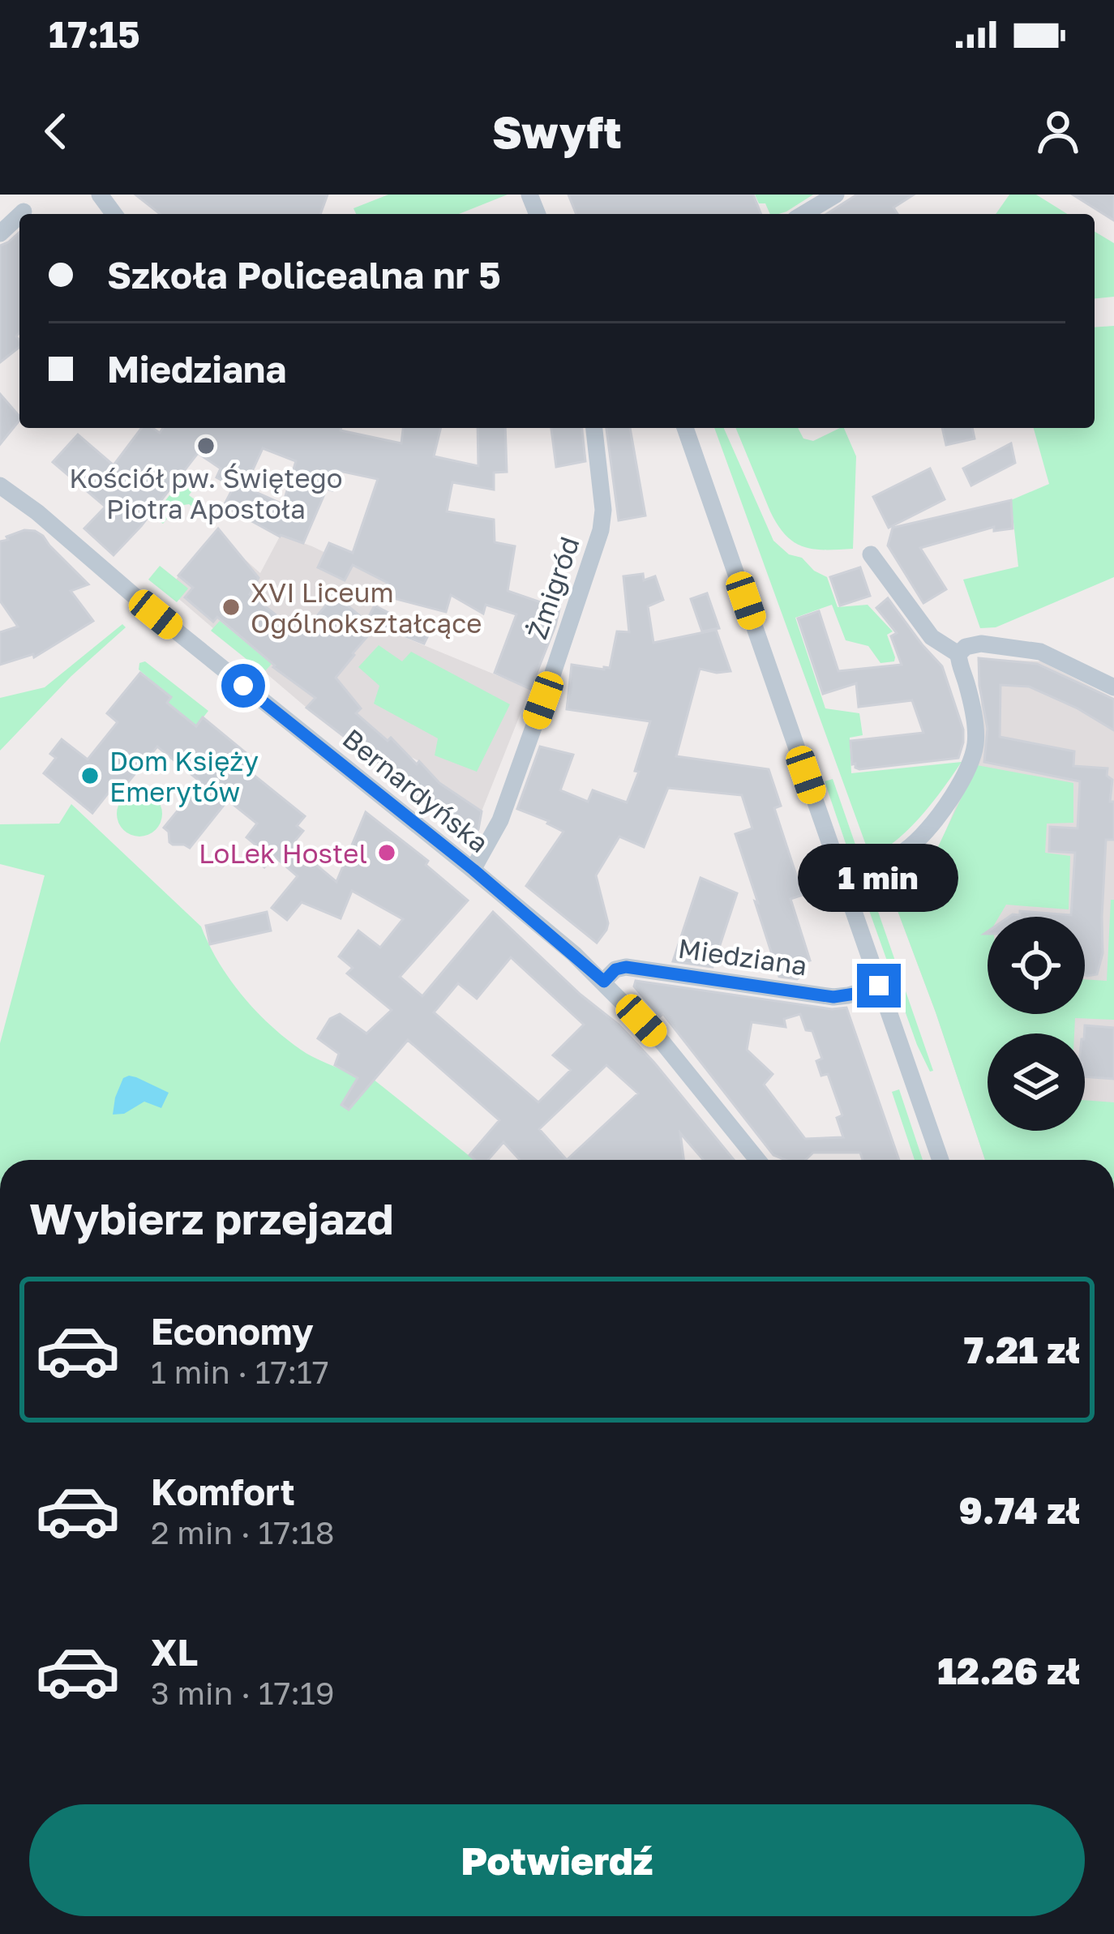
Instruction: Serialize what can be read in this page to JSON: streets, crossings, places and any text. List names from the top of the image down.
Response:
{
  "streets": {
    "street": ["Żmigród", "Bernardyńska", "Miedziana"]
  },
  "crossings": [
    ["Żmigród", "Bernardyńska"],
    ["Bernardyńska", "Miedziana"]
  ],
  "places": [
    "Kościół pw. Świętego Piotra Apostoła",
    "XVI Liceum Ogólnokształcące",
    "Dom Księży Emerytów",
    "LoLek Hostel"
  ],
  "page": {
    "status": "17:15",
    "header": "Swyft",
    "banner": ["Szkoła Policealna nr 5", "Miedziana"],
    "bubble": "1 min",
    "heading": "Wybierz przejazd",
    "list": [
      {
        "name": "Economy",
        "note": "1 min · 17:17",
        "value": "7.21 zł"
      },
      {
        "name": "Komfort",
        "note": "2 min · 17:18",
        "value": "9.74 zł"
      },
      {
        "name": "XL",
        "note": "3 min · 17:19",
        "value": "12.26 zł"
      }
    ],
    "buttons": "Potwierdź"
  }
}
